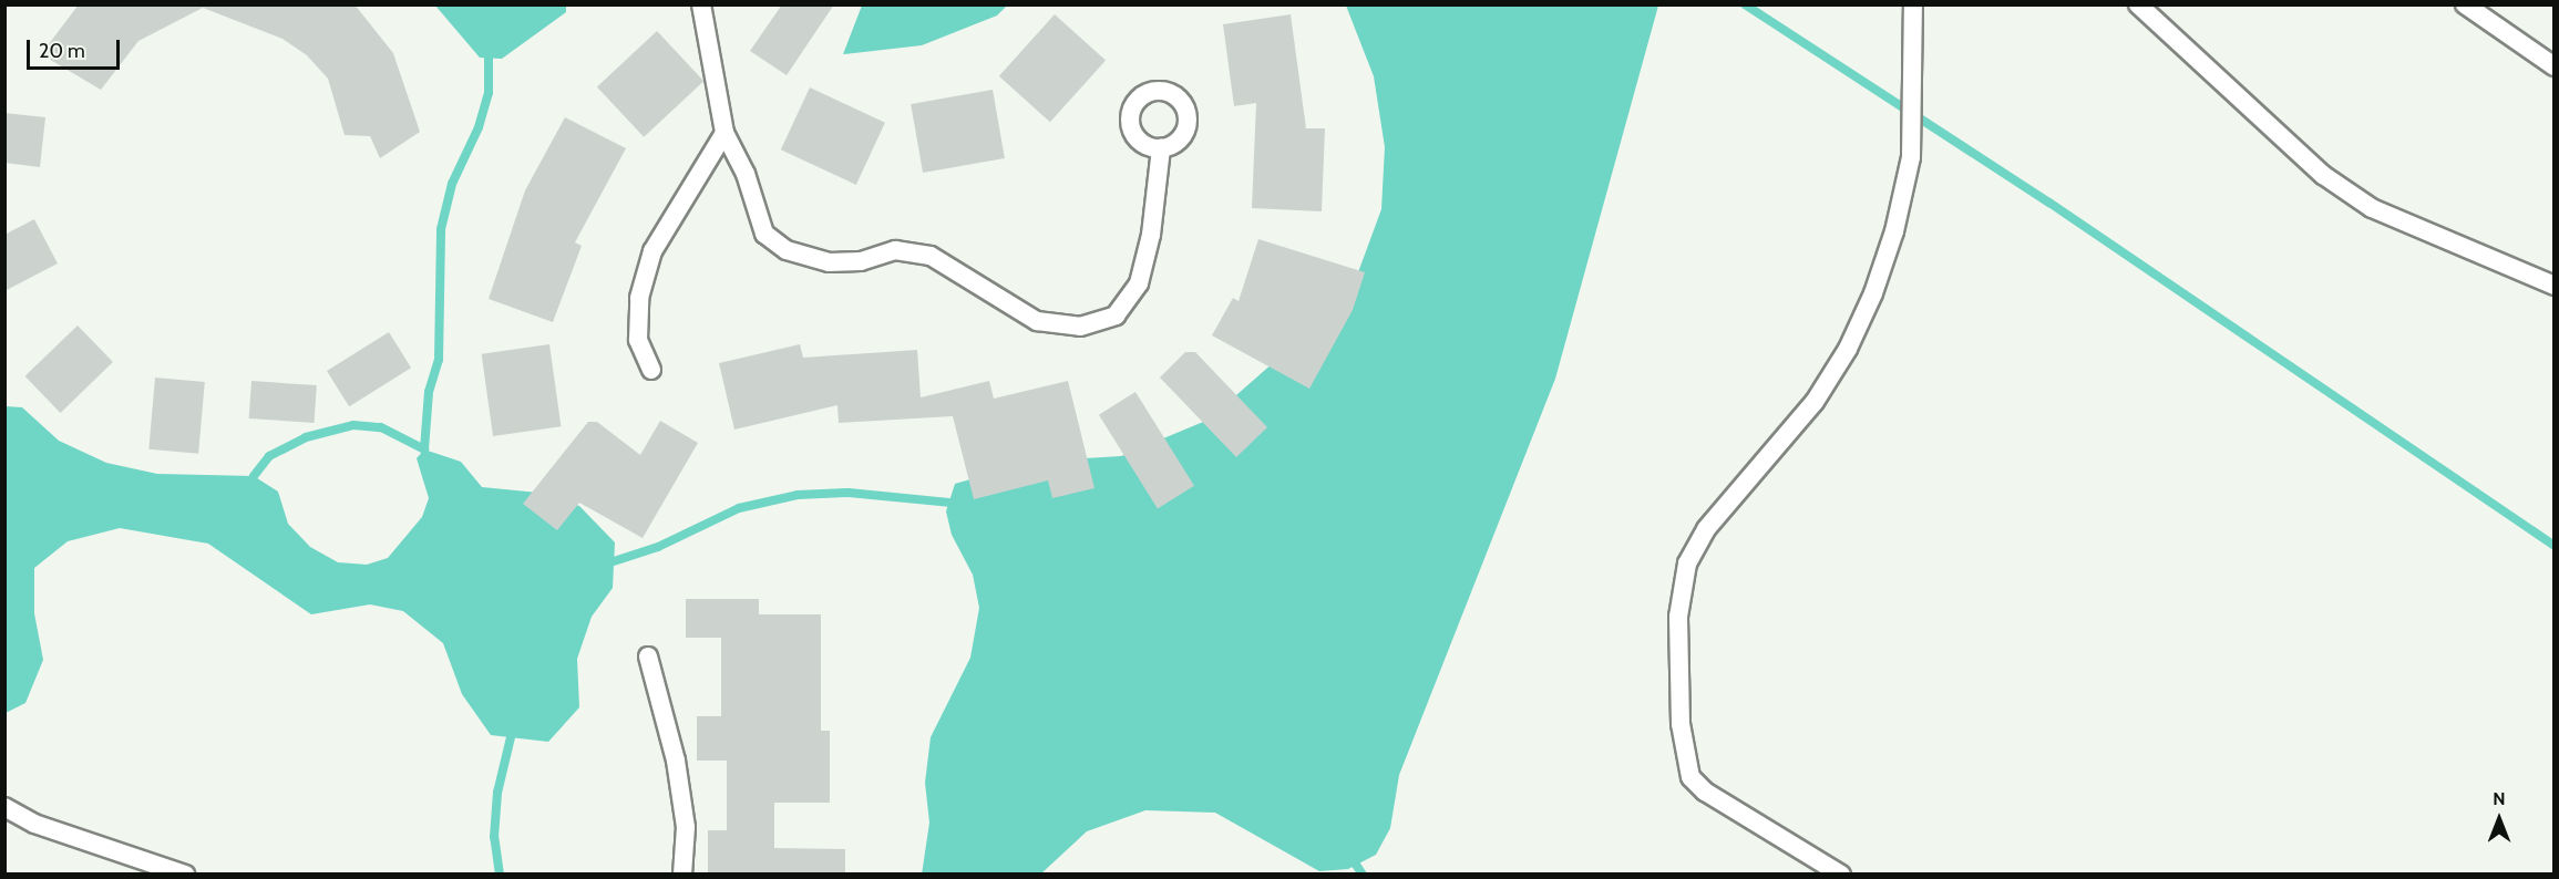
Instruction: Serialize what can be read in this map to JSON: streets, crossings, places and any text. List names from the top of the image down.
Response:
{
  "scale_bar": "20 m",
  "north": "top"
}
